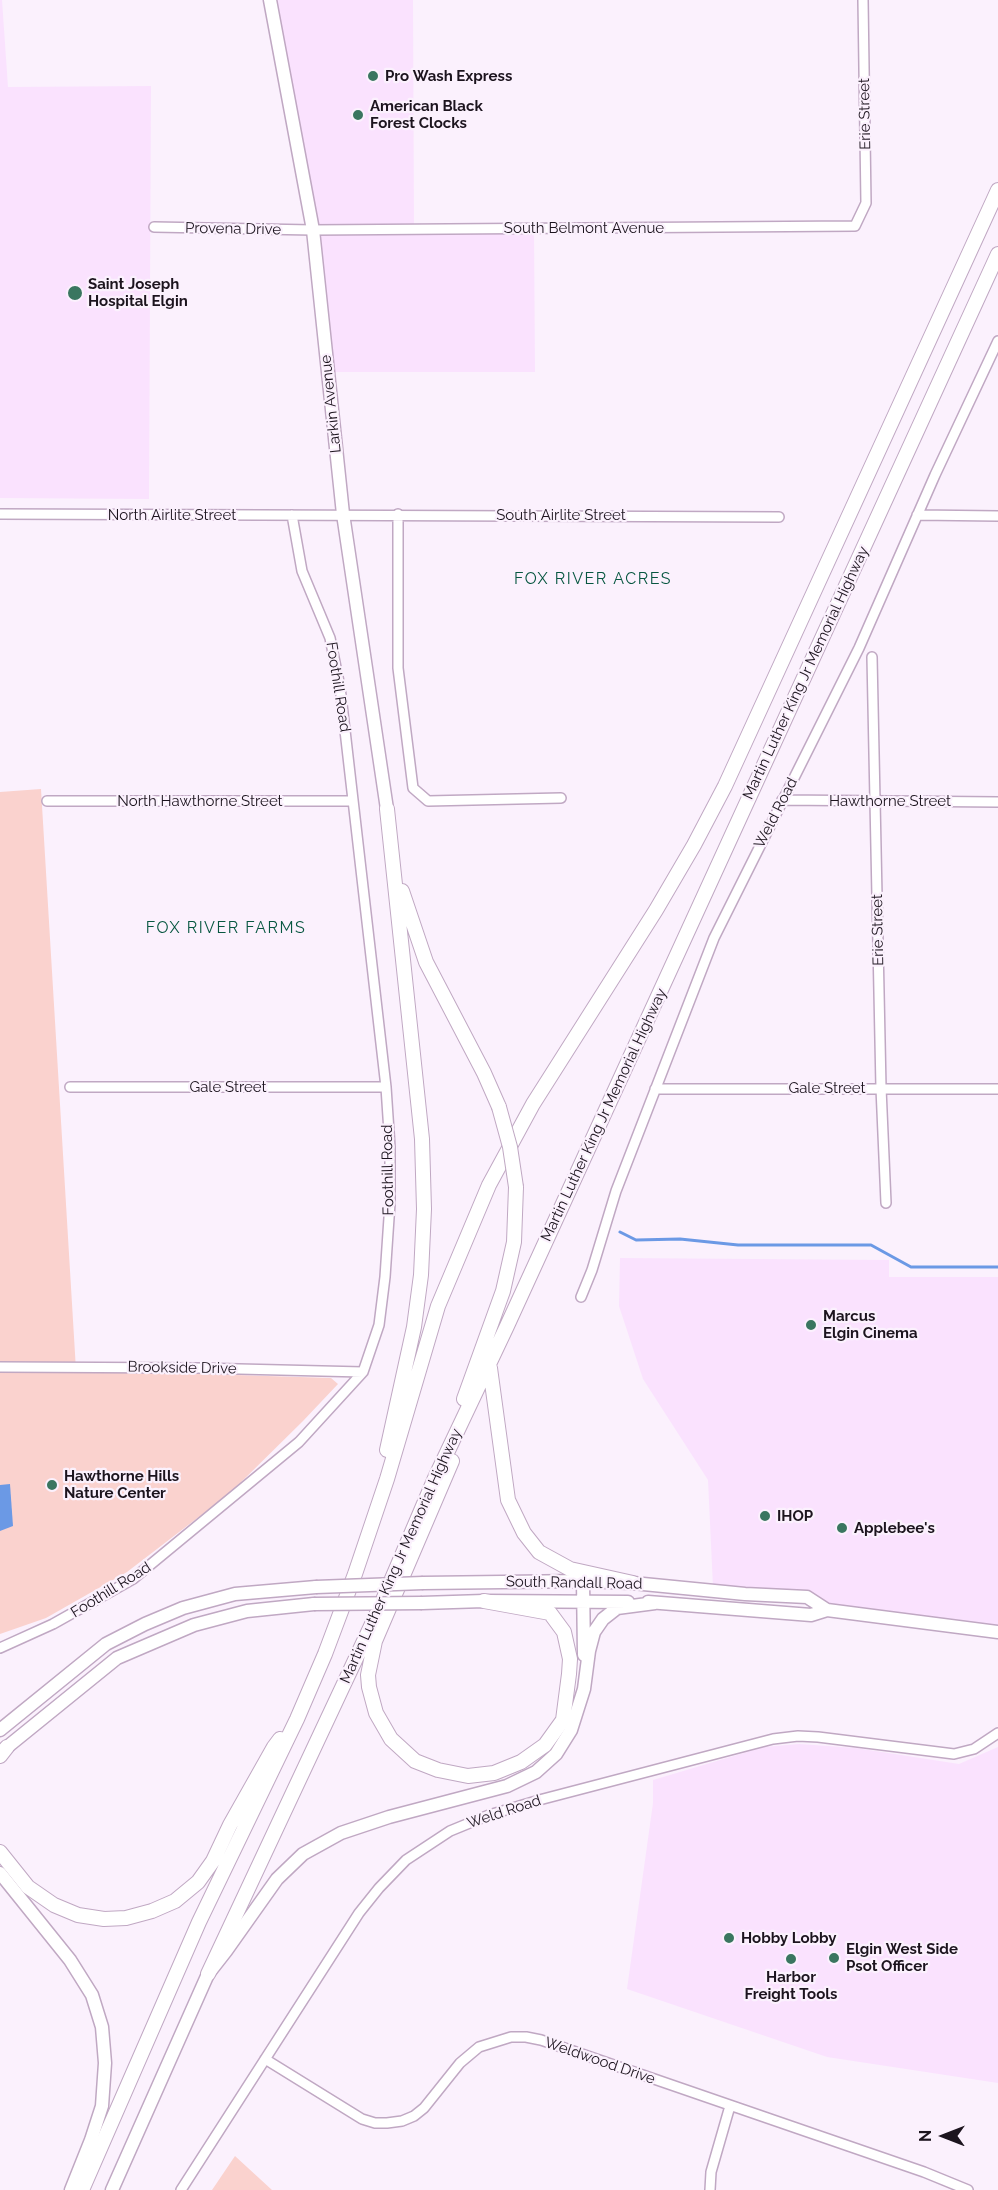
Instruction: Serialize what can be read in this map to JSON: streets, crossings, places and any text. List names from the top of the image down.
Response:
{
  "streets": {
    "highway": ["Martin Luther King Jr Memorial Highway"],
    "main road": ["Larkin Avenue", "South Randall Road"],
    "street": [
      "Erie Street",
      "South Belmont Avenue",
      "Provena Drive",
      "North Airlite Street",
      "South Airlite Street",
      "Foothill Road",
      "North Hawthorne Street",
      "Hawthorne Street",
      "Weld Road",
      "Gale Street",
      "Brookside Drive",
      "Weldwood Drive"
    ]
  },
  "crossings": [
    ["Erie Street", "South Belmont Avenue"],
    ["Erie Street", "Hawthorne Street"],
    ["Erie Street", "Gale Street"],
    ["South Belmont Avenue", "Provena Drive"],
    ["South Belmont Avenue", "Larkin Avenue"],
    ["Provena Drive", "Larkin Avenue"],
    ["Larkin Avenue", "North Airlite Street"],
    ["Larkin Avenue", "South Airlite Street"],
    ["North Airlite Street", "South Airlite Street"],
    ["North Airlite Street", "Foothill Road"],
    ["Foothill Road", "North Hawthorne Street"],
    ["Foothill Road", "Gale Street"],
    ["Foothill Road", "Brookside Drive"],
    ["Hawthorne Street", "Weld Road"],
    ["Weld Road", "Gale Street"],
    ["Weld Road", "Weldwood Drive"]
  ],
  "districts": ["FOX RIVER ACRES", "FOX RIVER FARMS"],
  "places": [
    "Pro Wash Express",
    "American Black Forest Clocks",
    "Saint Joseph Hospital Elgin",
    "Marcus Elgin Cinema",
    "Hawthorne Hills Nature Center",
    "IHOP",
    "Applebee's",
    "Hobby Lobby",
    "Elgin West Side Psot Officer",
    "Harbor Freight Tools"
  ],
  "north": "left"
}
